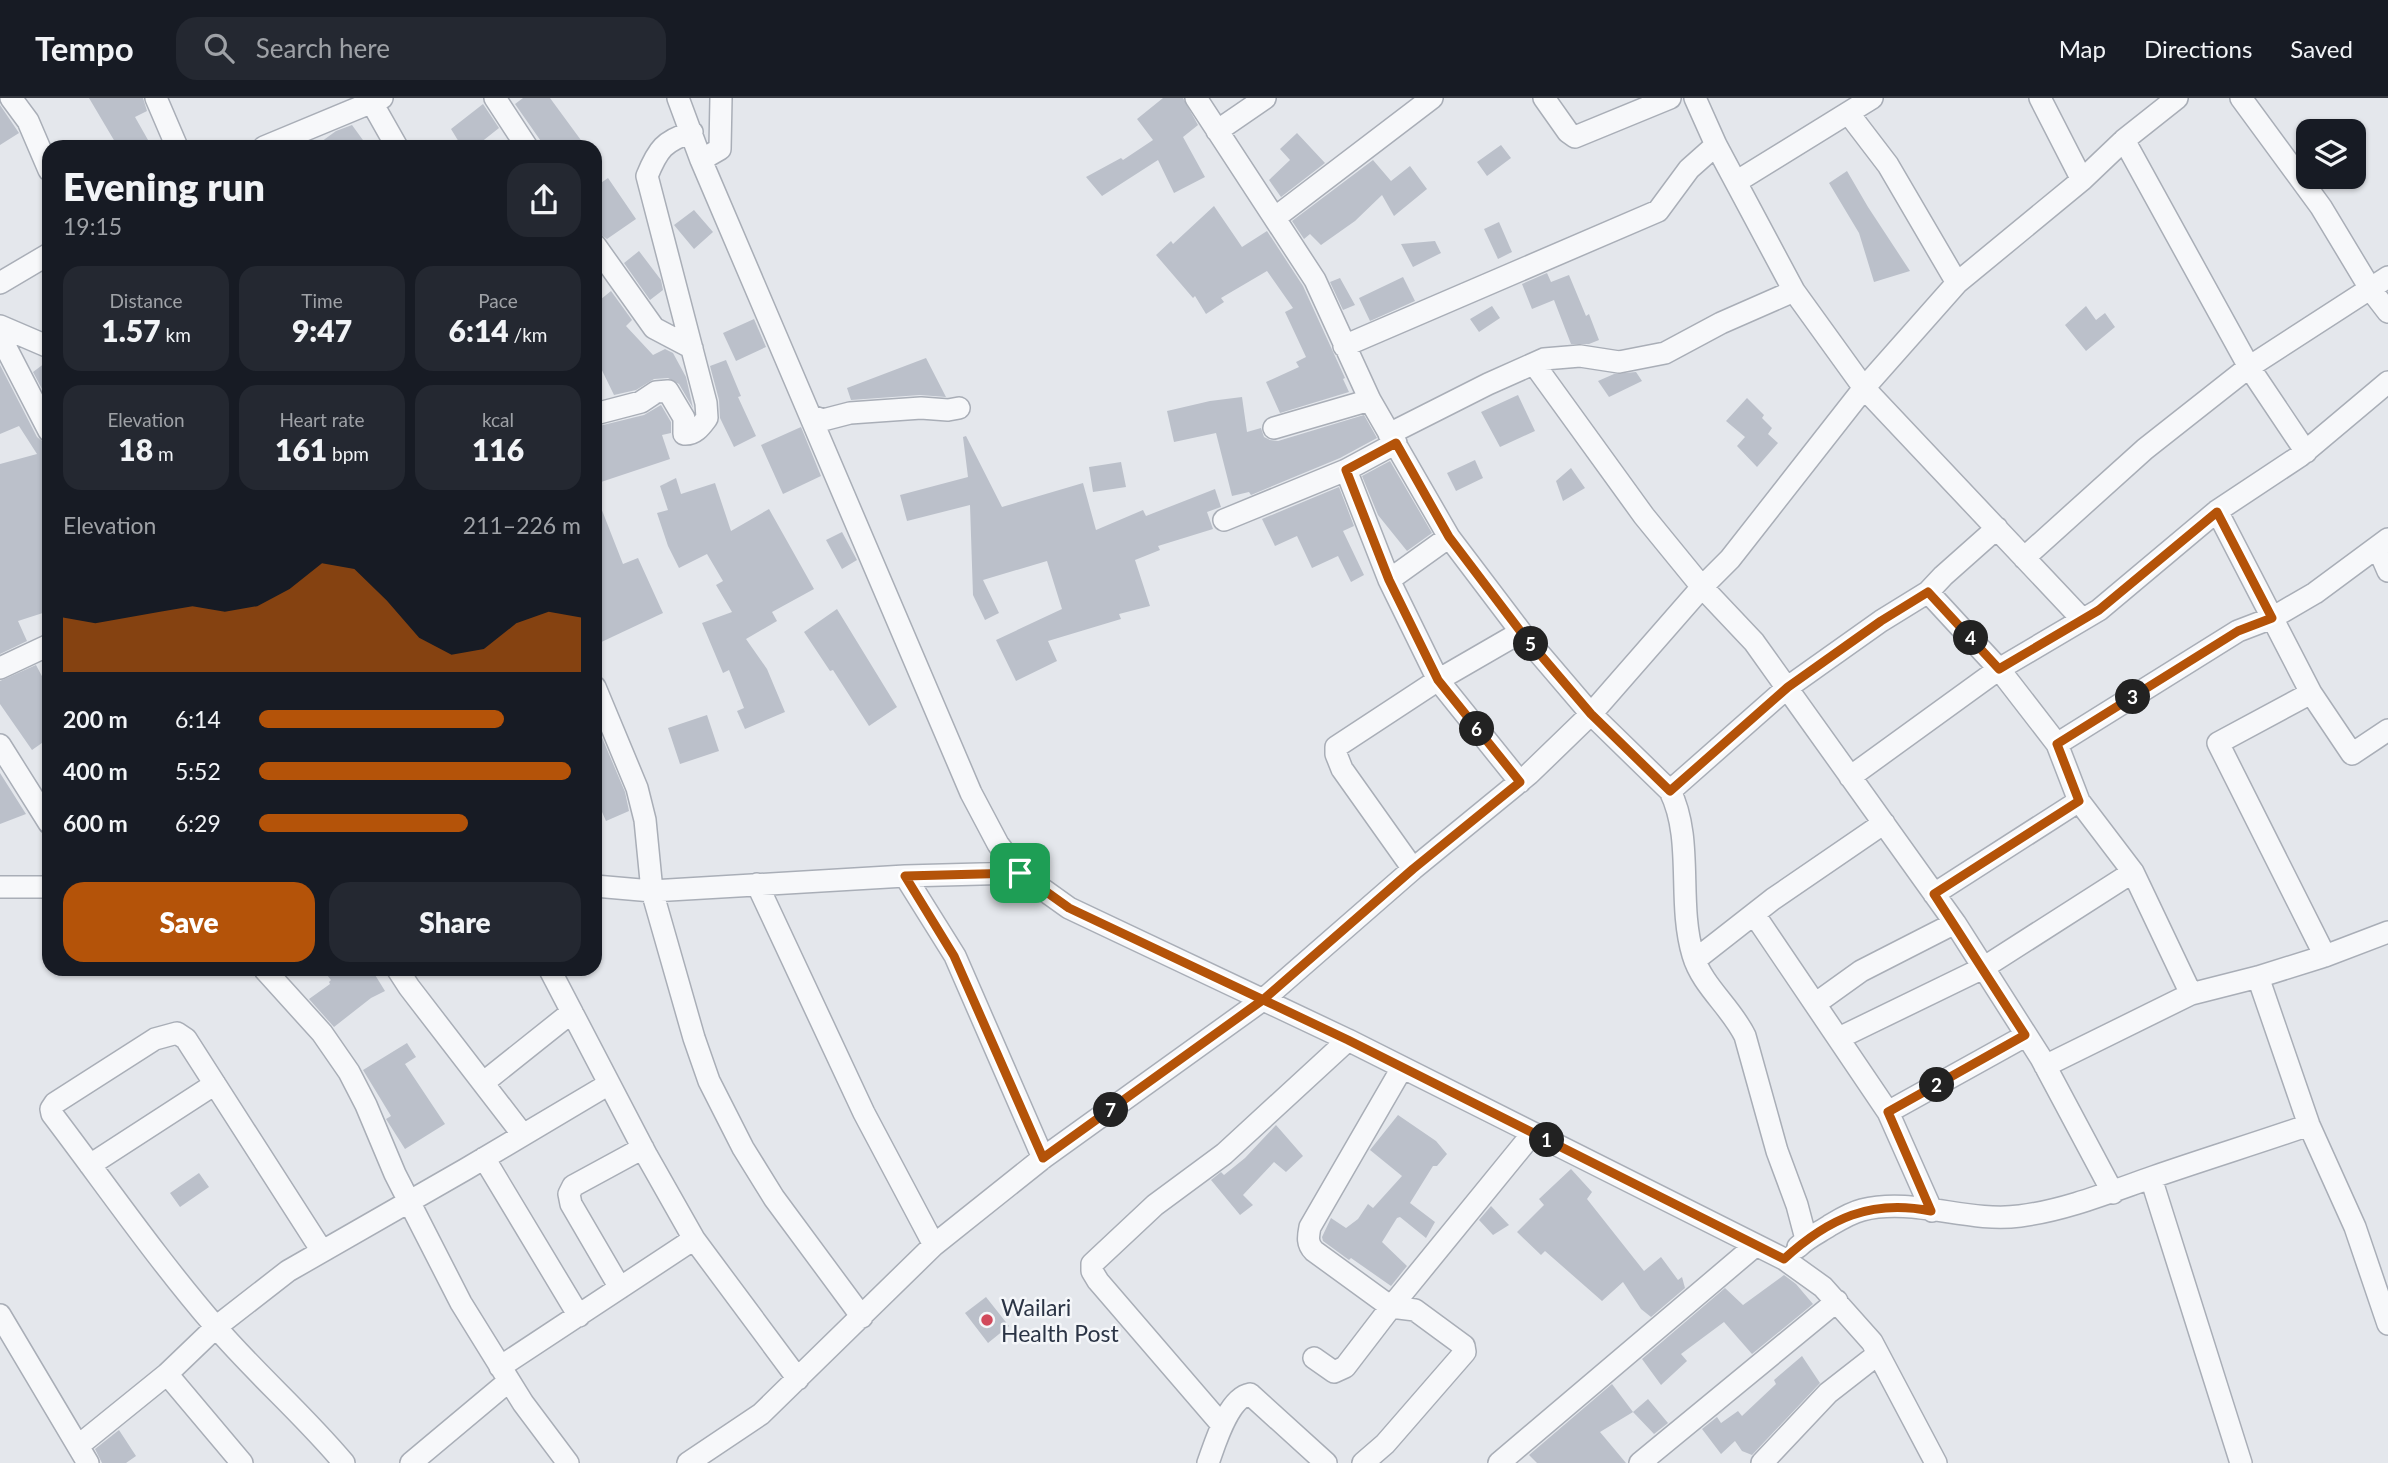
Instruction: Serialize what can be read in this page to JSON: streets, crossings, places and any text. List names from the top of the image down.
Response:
{
  "places": ["Wailari Health Post"],
  "page": {
    "header": "Tempo",
    "search": "Search here",
    "nav": ["Map", "Directions", "Saved"],
    "heading": ["Evening run", "19:15"],
    "stats": [
      ["Distance", "1.57 km"],
      ["Time", "9:47"],
      ["Pace", "6:14 /km"],
      ["Elevation", "18 m"],
      ["Heart rate", "161 bpm"],
      ["kcal", "116"]
    ],
    "chart": ["Elevation", "211–226 m"],
    "pins": [
      "4",
      "5",
      "3",
      "6",
      "2",
      "7",
      "1"
    ],
    "list": [
      {
        "name": "200 m",
        "note": "6:14"
      },
      {
        "name": "400 m",
        "note": "5:52"
      },
      {
        "name": "600 m",
        "note": "6:29"
      }
    ],
    "buttons": ["Save", "Share"]
  }
}
